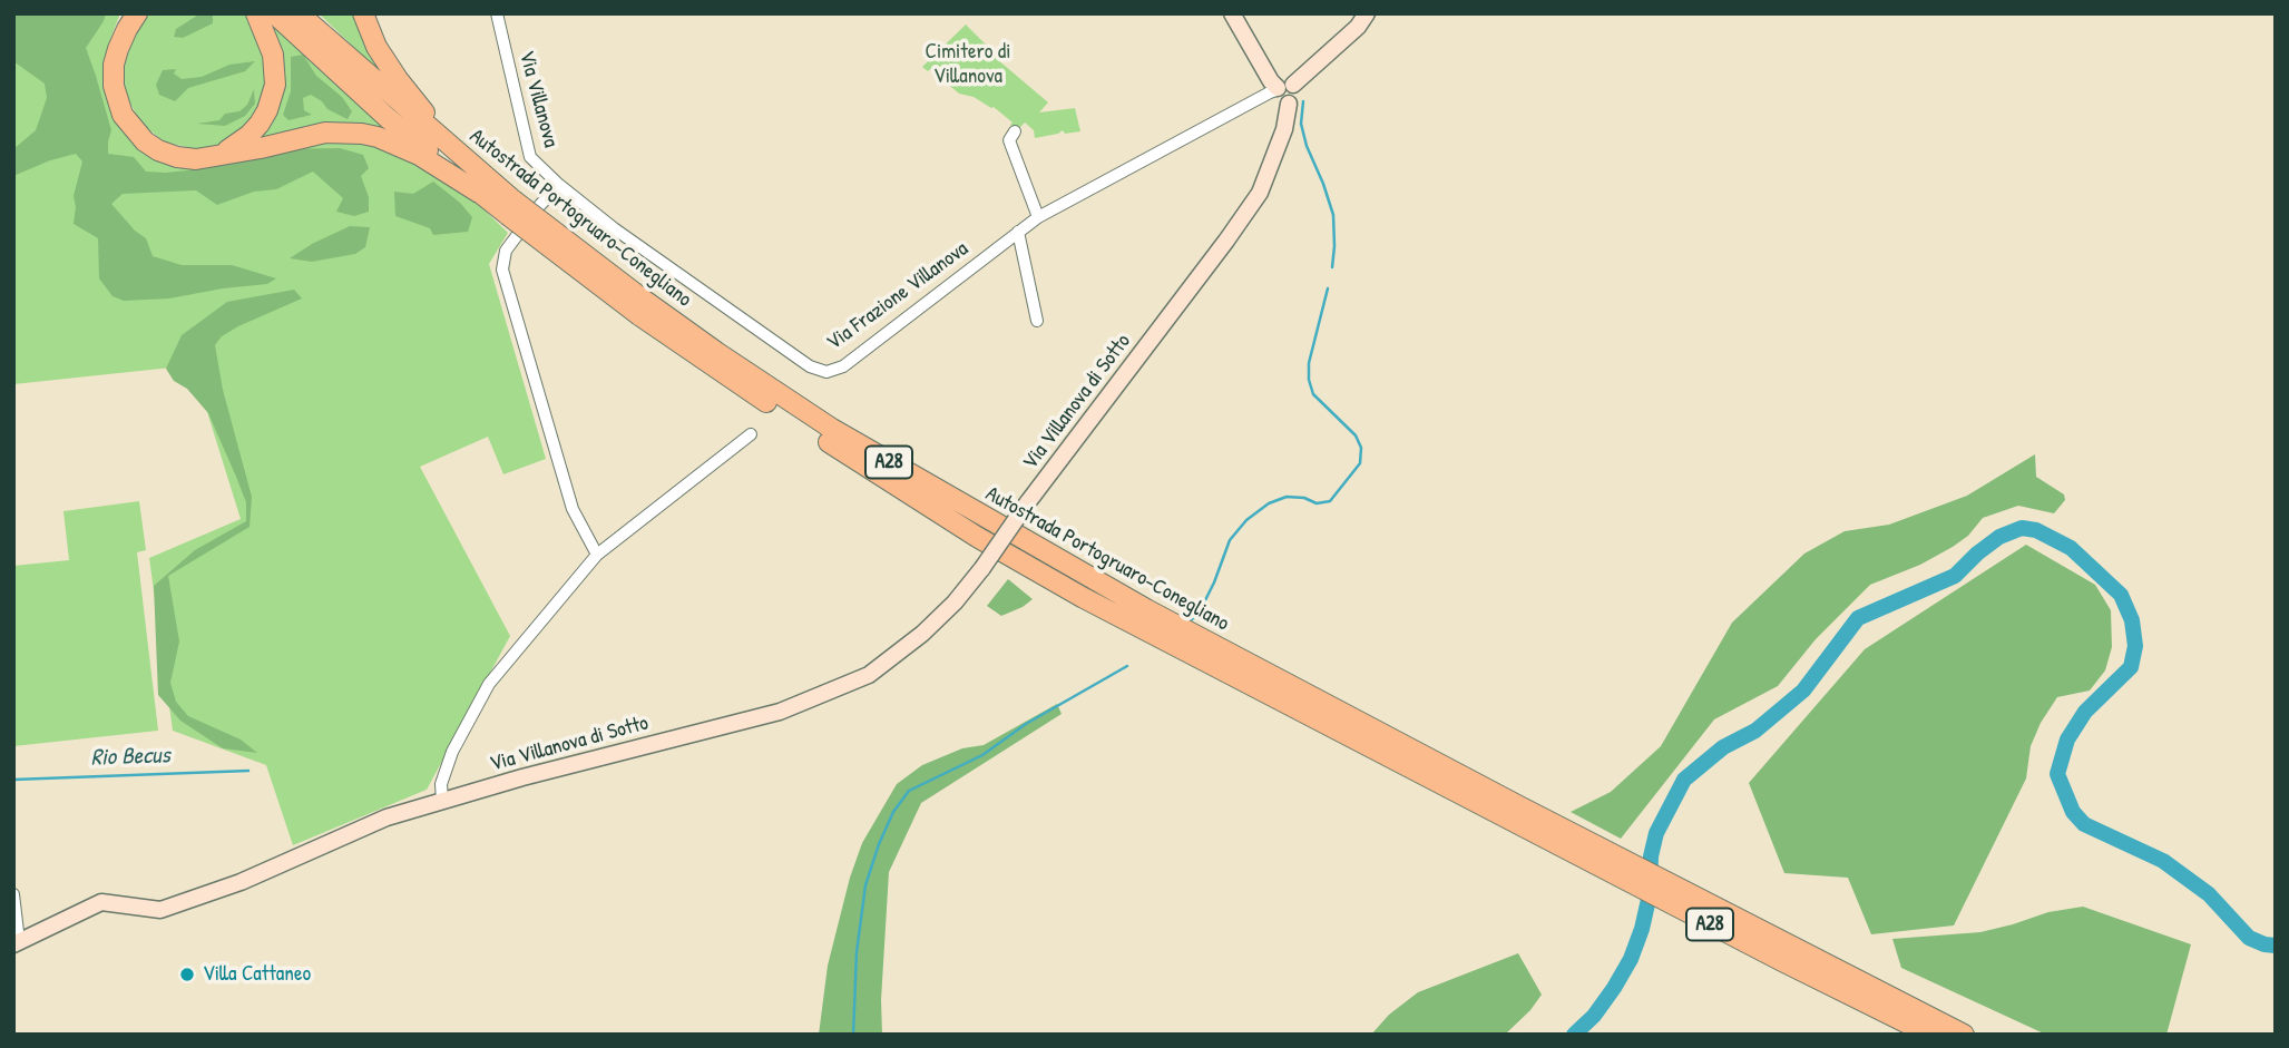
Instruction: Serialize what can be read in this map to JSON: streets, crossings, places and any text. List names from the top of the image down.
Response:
{
  "streets": {
    "highway": ["Autostrada Portogruaro-Conegliano", "A28"],
    "street": ["Via Villanova", "Via Frazione Villanova", "Via Villanova di Sotto"]
  },
  "crossings": [
    ["Via Villanova", "Via Frazione Villanova"],
    ["Via Frazione Villanova", "Via Villanova di Sotto"]
  ],
  "water": ["Rio Becus"],
  "parks": ["Cimitero di Villanova"],
  "places": ["Villa Cattaneo"]
}
